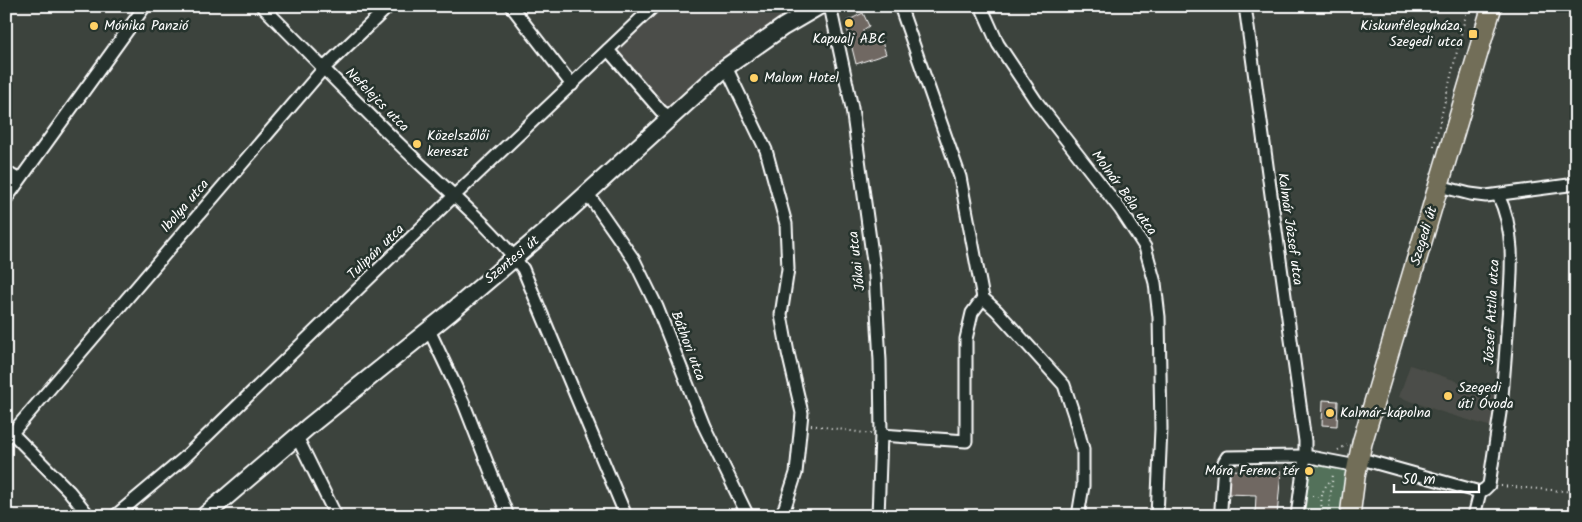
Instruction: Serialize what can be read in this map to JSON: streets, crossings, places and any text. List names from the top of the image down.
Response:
{
  "streets": {
    "main road": ["Szegedi út"],
    "street": [
      "Nefelejcs utca",
      "Molnár Béla utca",
      "Ibolya utca",
      "Kalmár József utca",
      "Tulipán utca",
      "Szentesi út",
      "Jókai utca",
      "József Attila utca",
      "Báthori utca"
    ]
  },
  "crossings": [
    ["Nefelejcs utca", "Ibolya utca"],
    ["Nefelejcs utca", "Tulipán utca"],
    ["Nefelejcs utca", "Szentesi út"],
    ["Szentesi út", "Báthori utca"]
  ],
  "places": {
    "other": [
      "Kapualj ABC",
      "Mónika Panzió",
      "Malom Hotel",
      "Közelszőlői kereszt",
      "Szegedi úti Óvoda",
      "Kalmár-kápolna",
      "Móra Ferenc tér"
    ],
    "transit": ["Kiskunfélegyháza, Szegedi utca"]
  },
  "scale_bar": "50 m"
}
